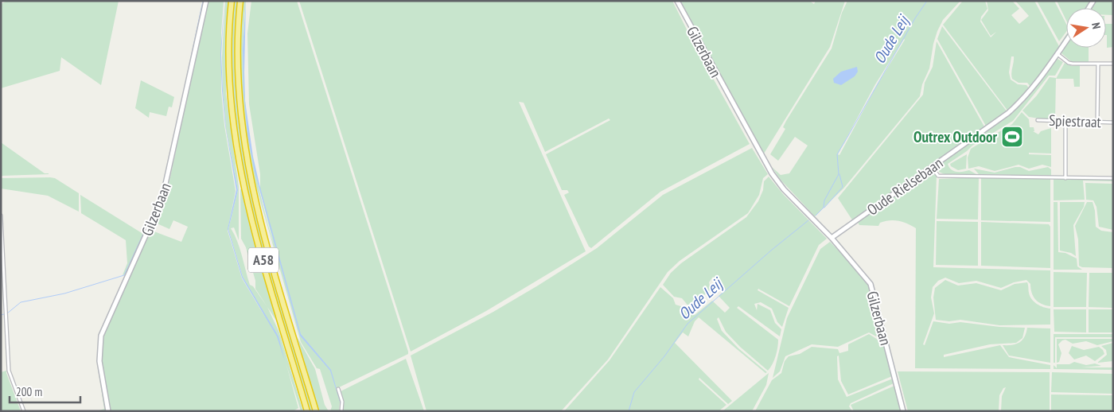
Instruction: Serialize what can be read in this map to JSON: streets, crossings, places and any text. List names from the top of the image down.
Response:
{
  "streets": {
    "highway": ["A58"],
    "street": ["Gilzerbaan", "Spiestraat", "Oude Rielsebaan"]
  },
  "crossings": [
    ["Gilzerbaan", "Oude Rielsebaan"]
  ],
  "water": ["Oude Leij"],
  "places": {
    "sports": ["Outrex Outdoor"]
  },
  "scale_bar": "200 m",
  "north": "right"
}
